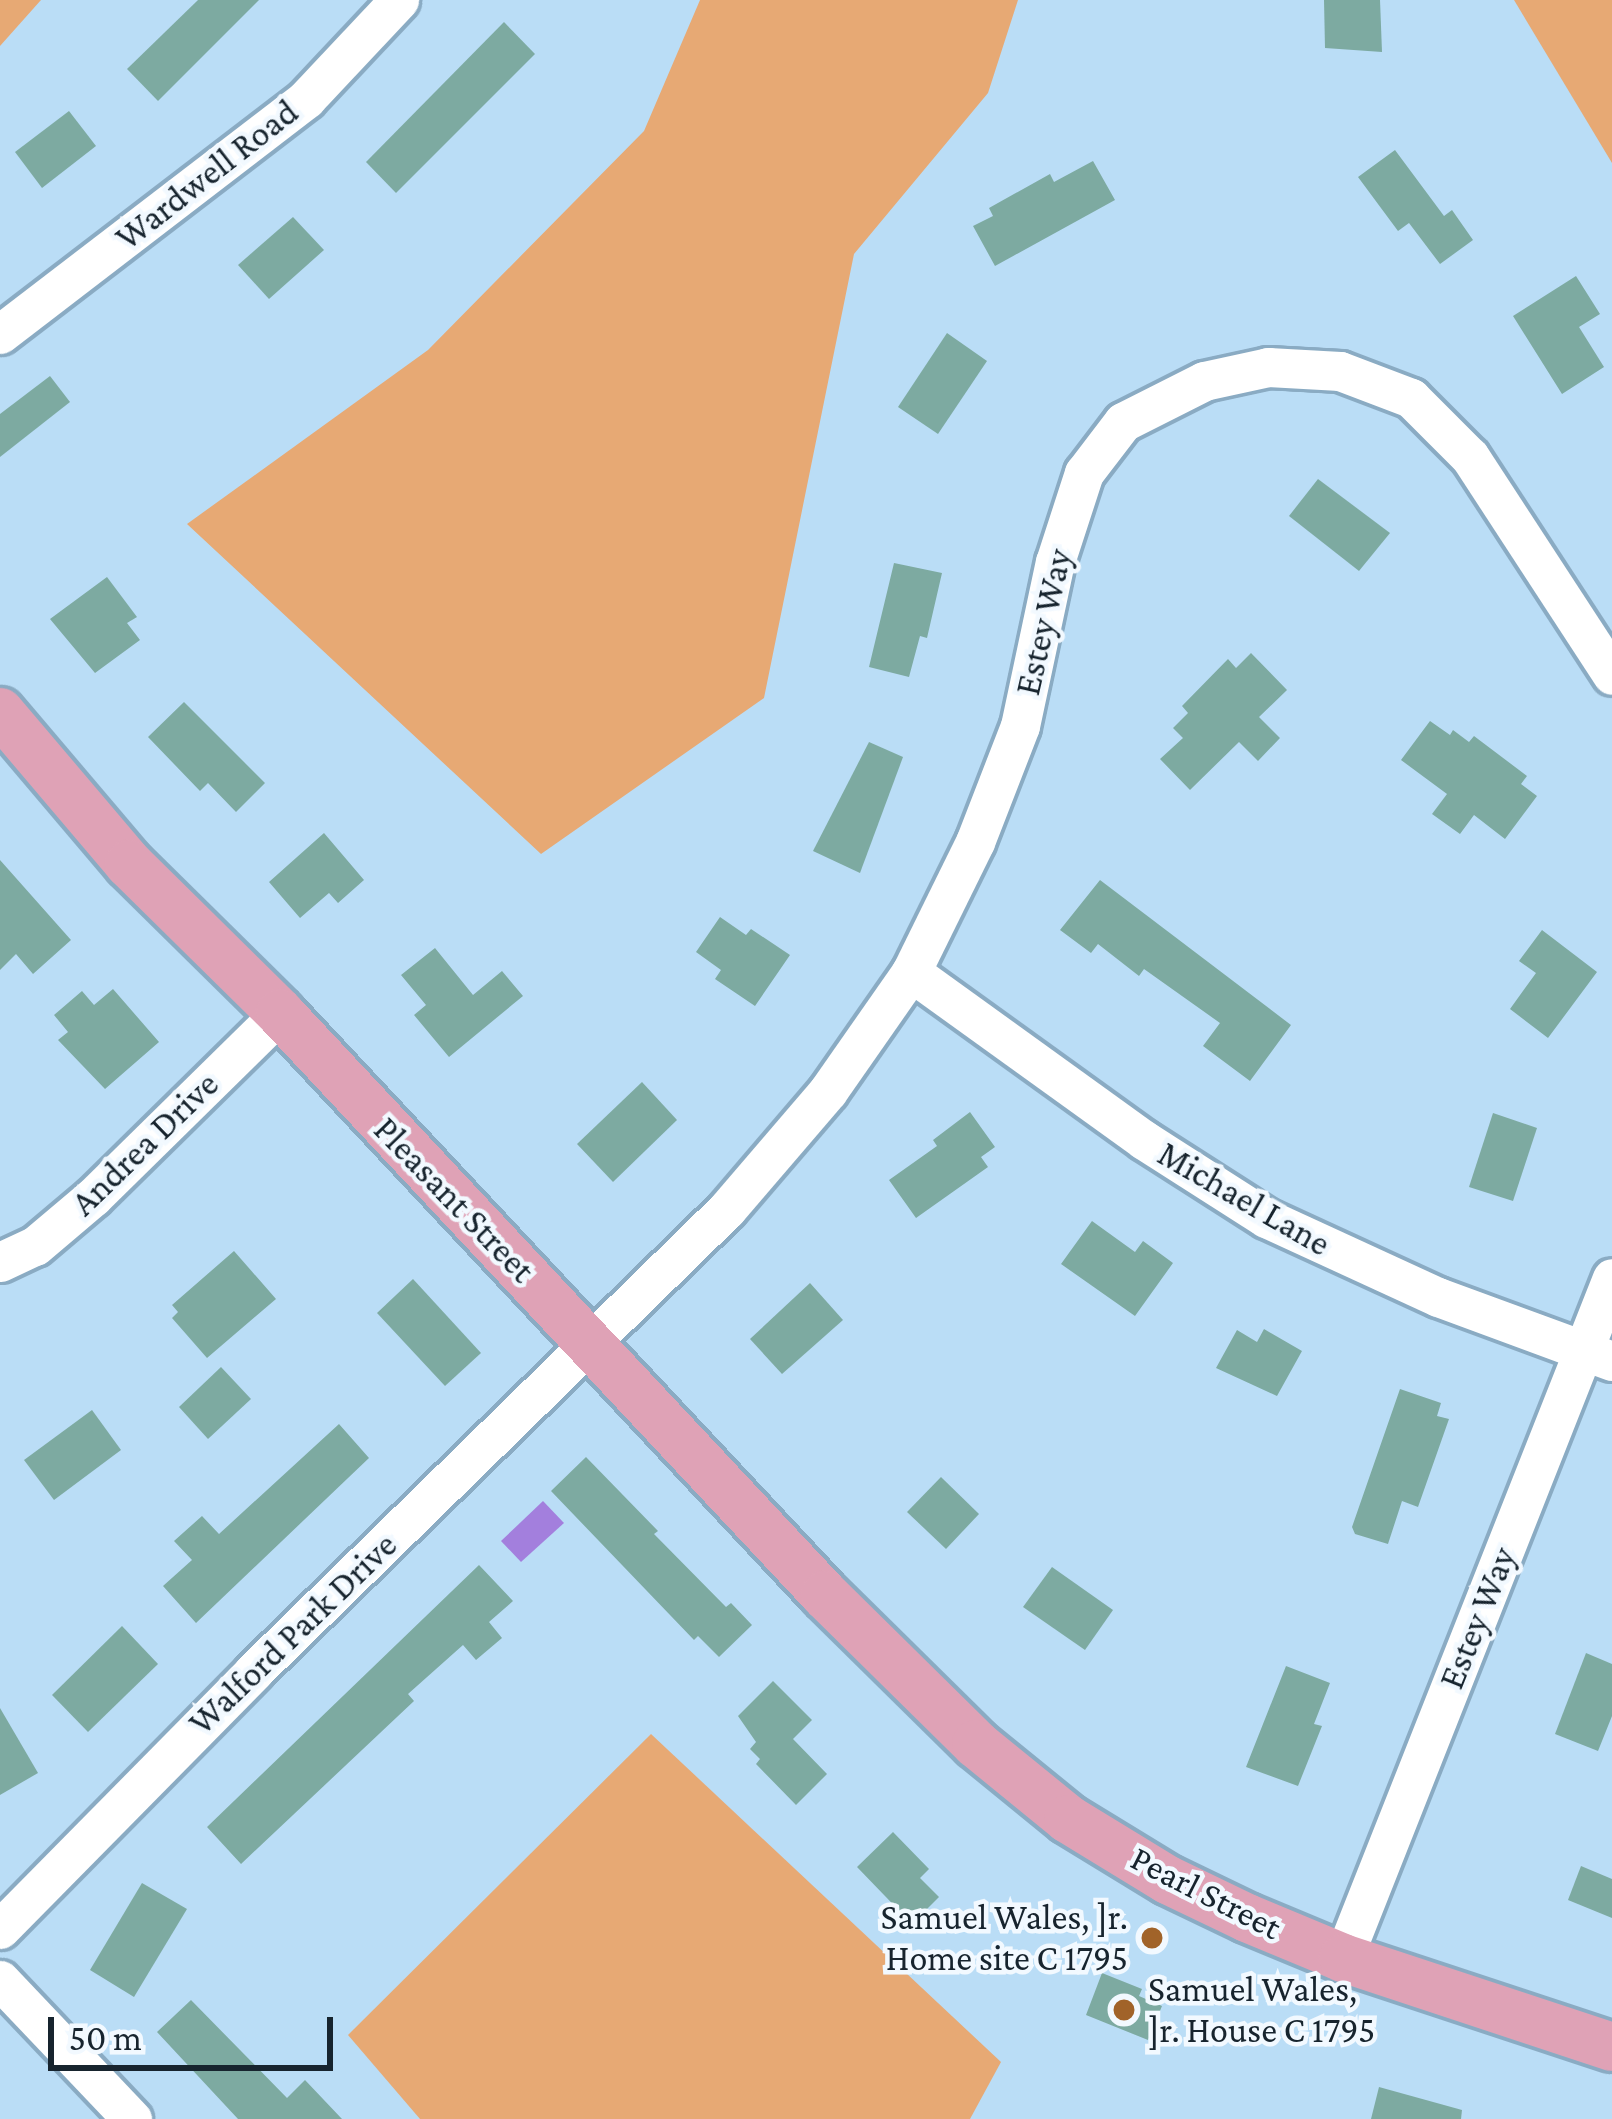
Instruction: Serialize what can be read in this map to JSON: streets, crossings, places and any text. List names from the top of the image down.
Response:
{
  "streets": {
    "main road": ["Pleasant Street", "Pearl Street"],
    "street": [
      "Wardwell Road",
      "Estey Way",
      "Andrea Drive",
      "Michael Lane",
      "Walford Park Drive"
    ]
  },
  "crossings": [
    ["Estey Way", "Michael Lane"],
    ["Estey Way", "Pleasant Street"],
    ["Estey Way", "Walford Park Drive"],
    ["Estey Way", "Pearl Street"],
    ["Andrea Drive", "Pleasant Street"],
    ["Pleasant Street", "Walford Park Drive"],
    ["Pleasant Street", "Pearl Street"]
  ],
  "places": ["Samuel Wales, ]r. Home site C 1795", "Samuel Wales, ]r. House C 1795"],
  "scale_bar": "50 m"
}
